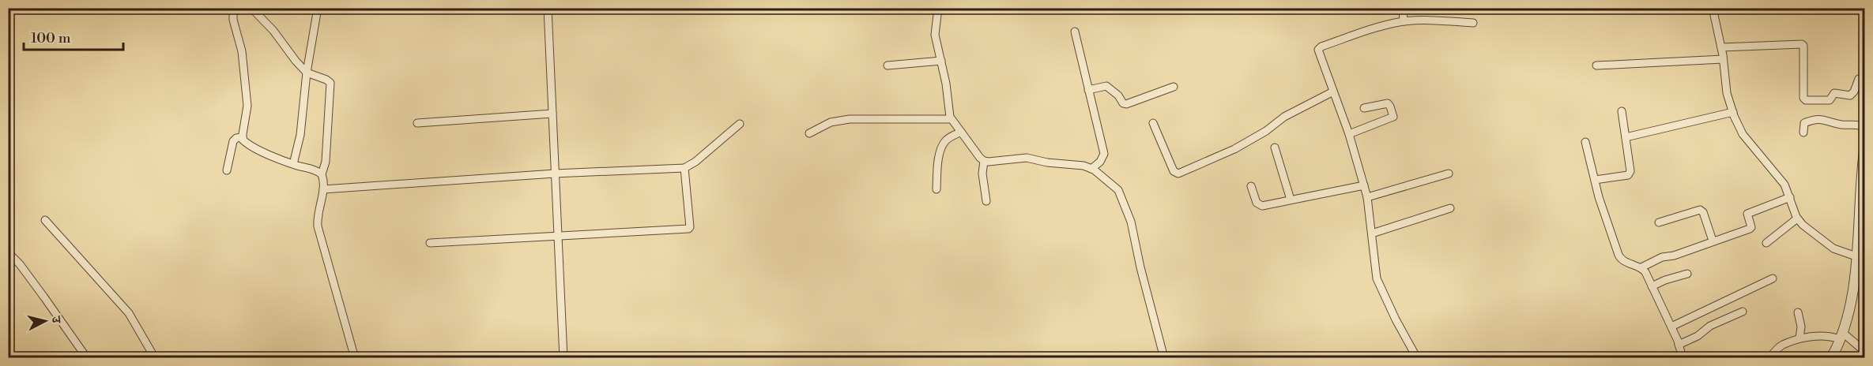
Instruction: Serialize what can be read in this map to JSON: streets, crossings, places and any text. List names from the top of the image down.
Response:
{
  "scale_bar": "100 m",
  "north": "right"
}
